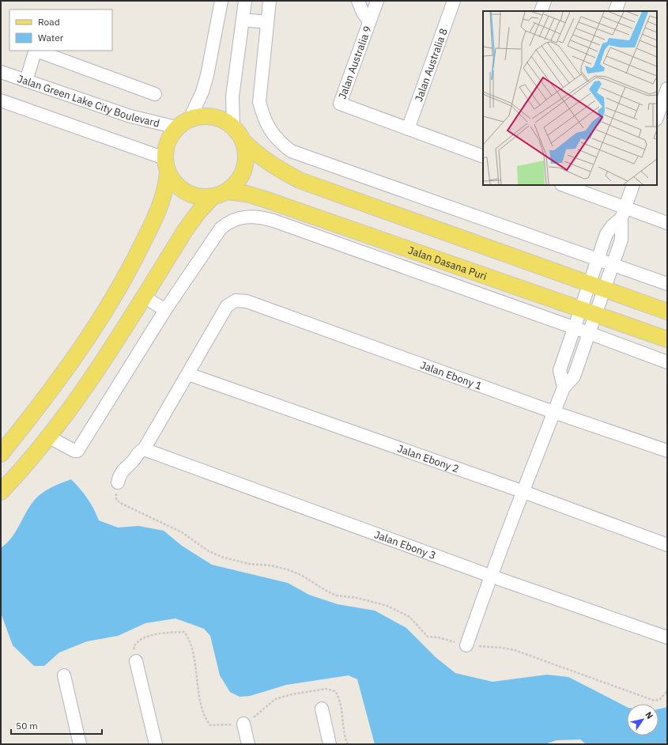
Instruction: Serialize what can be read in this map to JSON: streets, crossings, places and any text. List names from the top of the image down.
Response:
{
  "streets": {
    "main road": ["Jalan Dasana Puri"],
    "street": [
      "Jalan Australia 9",
      "Jalan Australia 8",
      "Jalan Green Lake City Boulevard",
      "Jalan Ebony 1",
      "Jalan Ebony 2",
      "Jalan Ebony 3"
    ]
  },
  "crossings": [
    ["Jalan Australia 9", "Jalan Australia 8"],
    ["Jalan Green Lake City Boulevard", "Jalan Dasana Puri"],
    ["Jalan Ebony 1", "Jalan Ebony 2"]
  ],
  "legend": ["Road", "Water"],
  "scale_bar": "50 m",
  "north": "top right"
}
